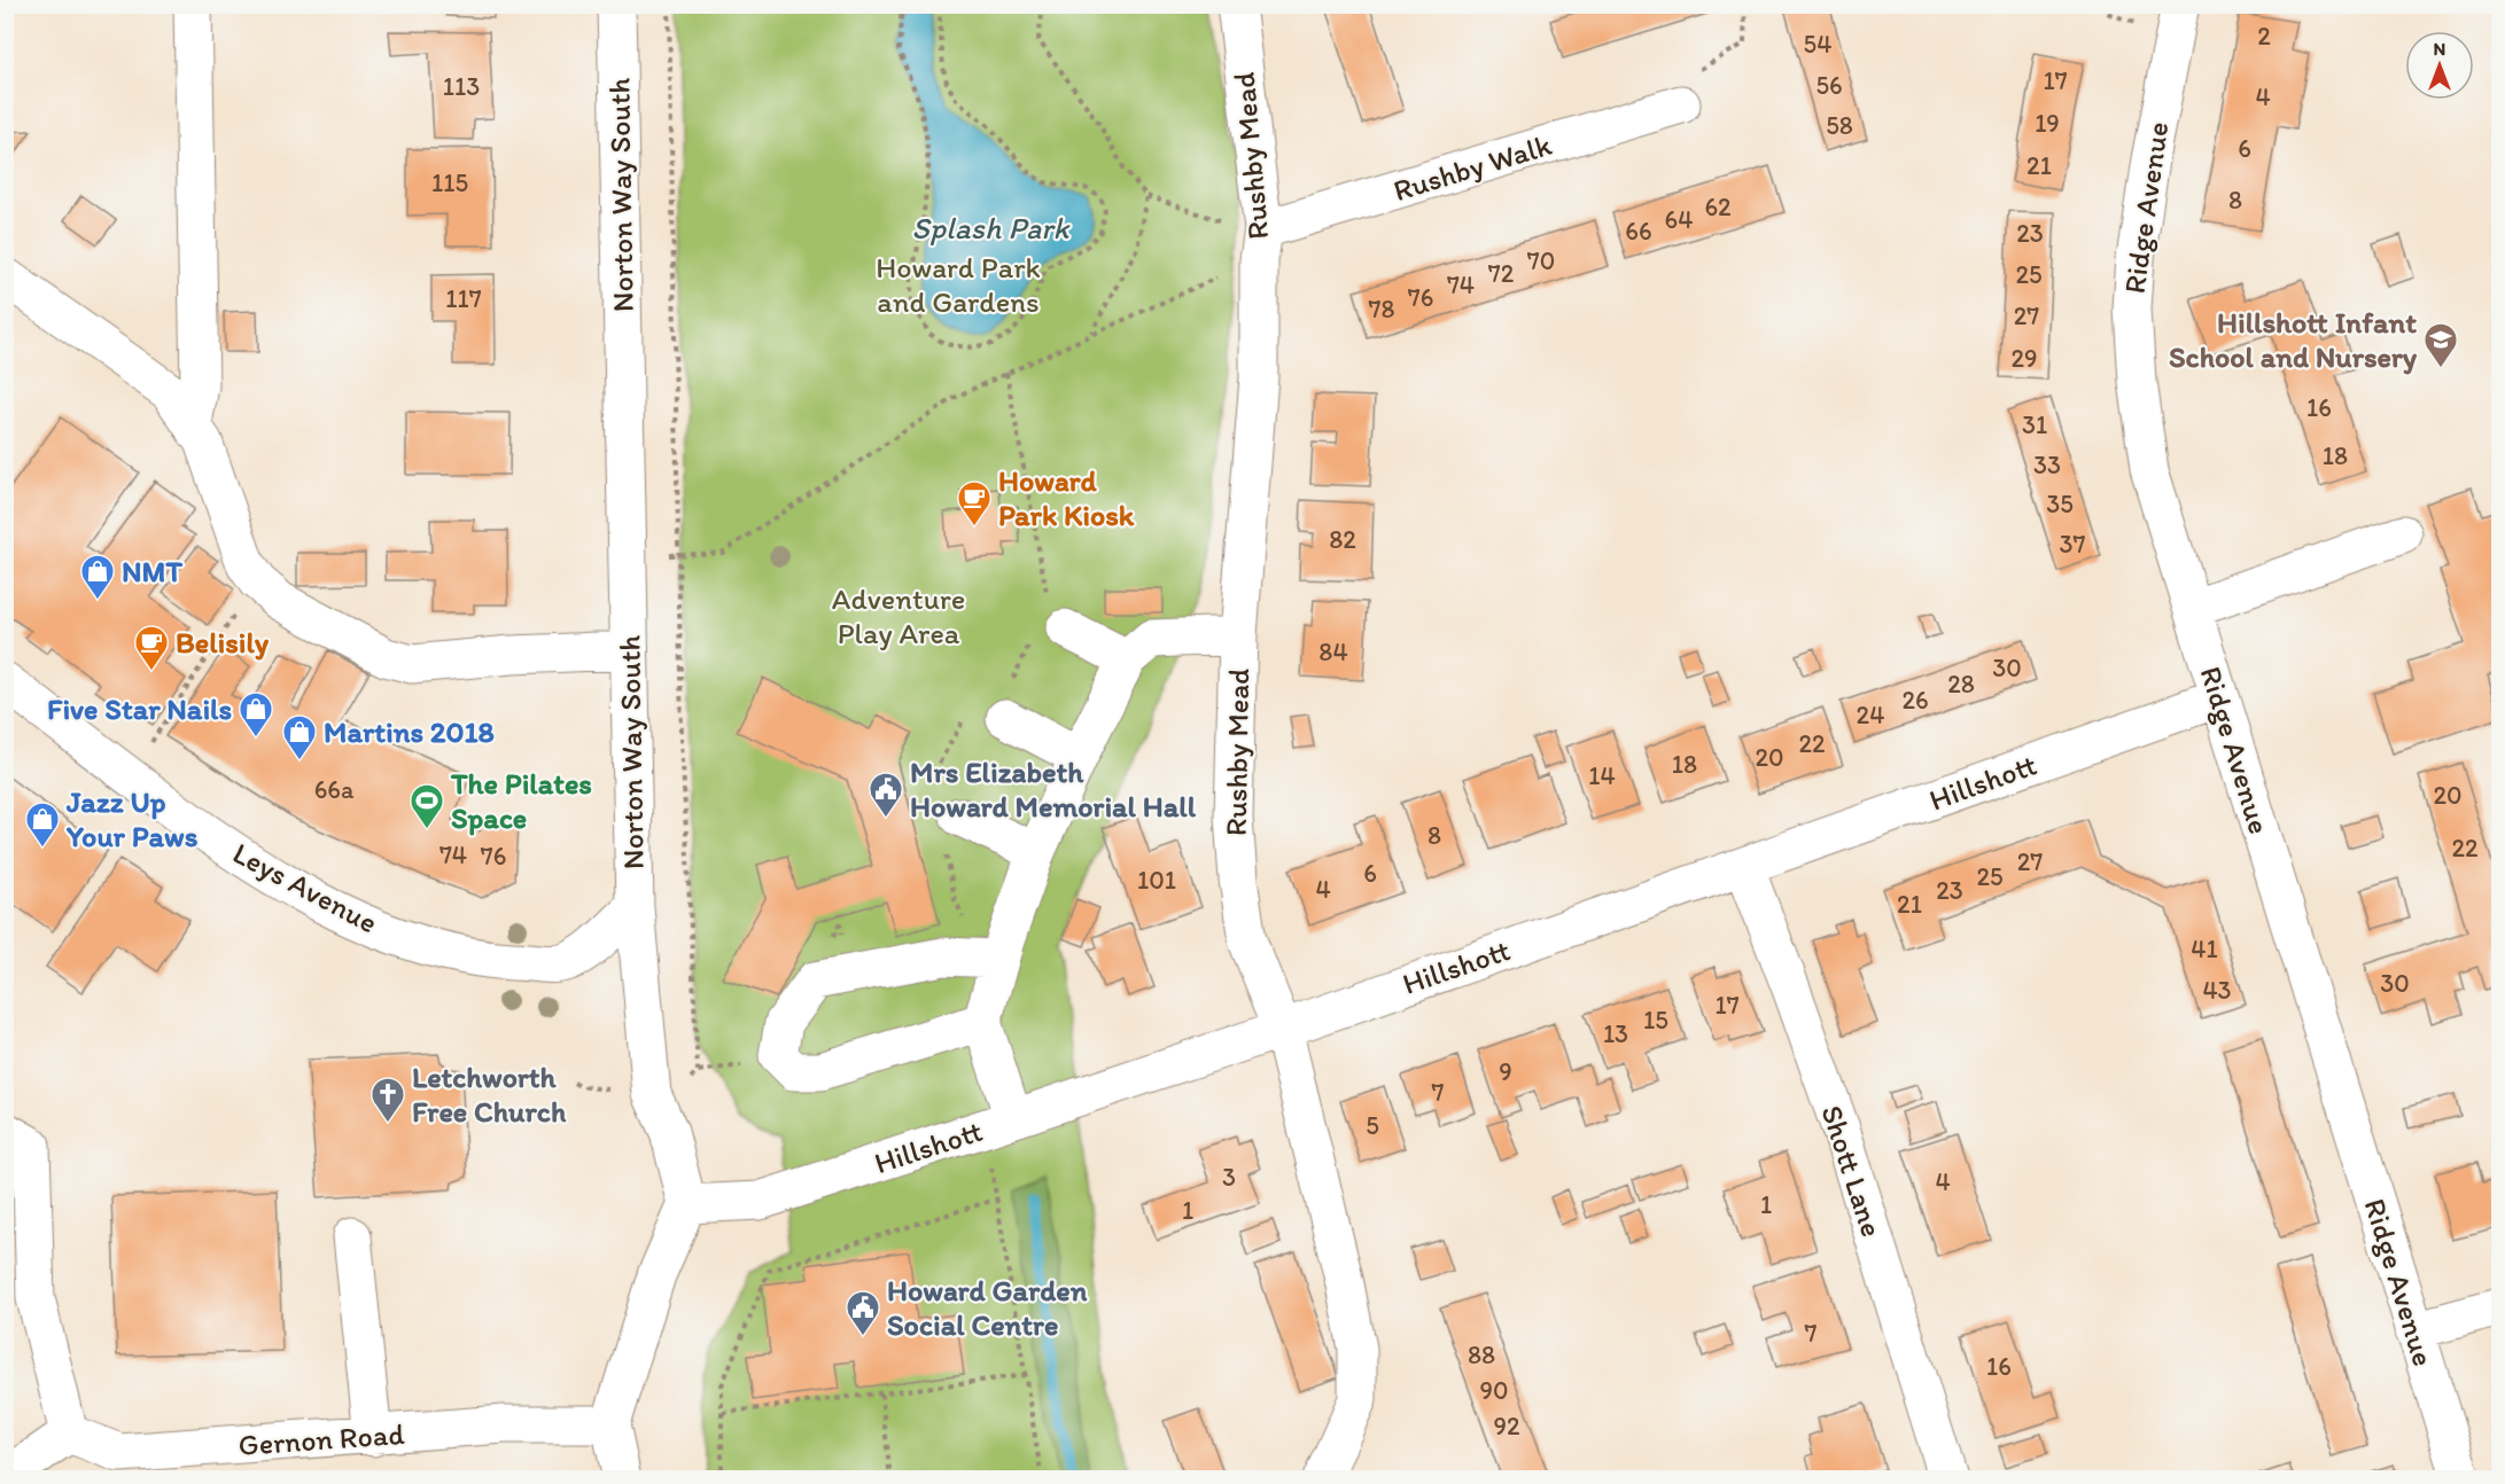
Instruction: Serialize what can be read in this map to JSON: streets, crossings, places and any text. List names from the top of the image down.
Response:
{
  "streets": {
    "street": [
      "Rushby Mead",
      "Rushby Walk",
      "Norton Way South",
      "Ridge Avenue",
      "Hillshott",
      "Leys Avenue",
      "Shott Lane",
      "Gernon Road"
    ]
  },
  "crossings": [
    ["Rushby Mead", "Rushby Walk"],
    ["Rushby Mead", "Hillshott"],
    ["Norton Way South", "Hillshott"],
    ["Norton Way South", "Leys Avenue"],
    ["Ridge Avenue", "Hillshott"],
    ["Hillshott", "Shott Lane"]
  ],
  "water": ["Splash Park"],
  "parks": ["Howard Park and Gardens", "Adventure Play Area"],
  "places": {
    "school or university": ["Hillshott Infant School and Nursery"],
    "cafe": ["Howard Park Kiosk", "Belisily"],
    "shop": [
      "NMT",
      "Five Star Nails",
      "Martins 2018",
      "Jazz Up Your Paws"
    ],
    "public building": ["Mrs Elizabeth Howard Memorial Hall", "Howard Garden Social Centre"],
    "sports": ["The Pilates Space"],
    "church": ["Letchworth Free Church"]
  },
  "house_numbers": [
    "2",
    "54",
    "17",
    "56",
    "113",
    "4",
    "19",
    "58",
    "6",
    "21",
    "115",
    "8",
    "62",
    "64",
    "66",
    "23",
    "70",
    "72",
    "25",
    "74",
    "76",
    "117",
    "78",
    "27",
    "29",
    "16",
    "31",
    "18",
    "33",
    "35",
    "82",
    "37",
    "84",
    "30",
    "28",
    "26",
    "24",
    "22",
    "20",
    "18",
    "14",
    "66a",
    "20",
    "8",
    "22",
    "74",
    "76",
    "27",
    "6",
    "25",
    "101",
    "4",
    "23",
    "21",
    "41",
    "30",
    "43",
    "17",
    "15",
    "13",
    "9",
    "7",
    "5",
    "3",
    "4",
    "1",
    "1",
    "7",
    "88",
    "16",
    "90",
    "92"
  ],
  "north": "top"
}
